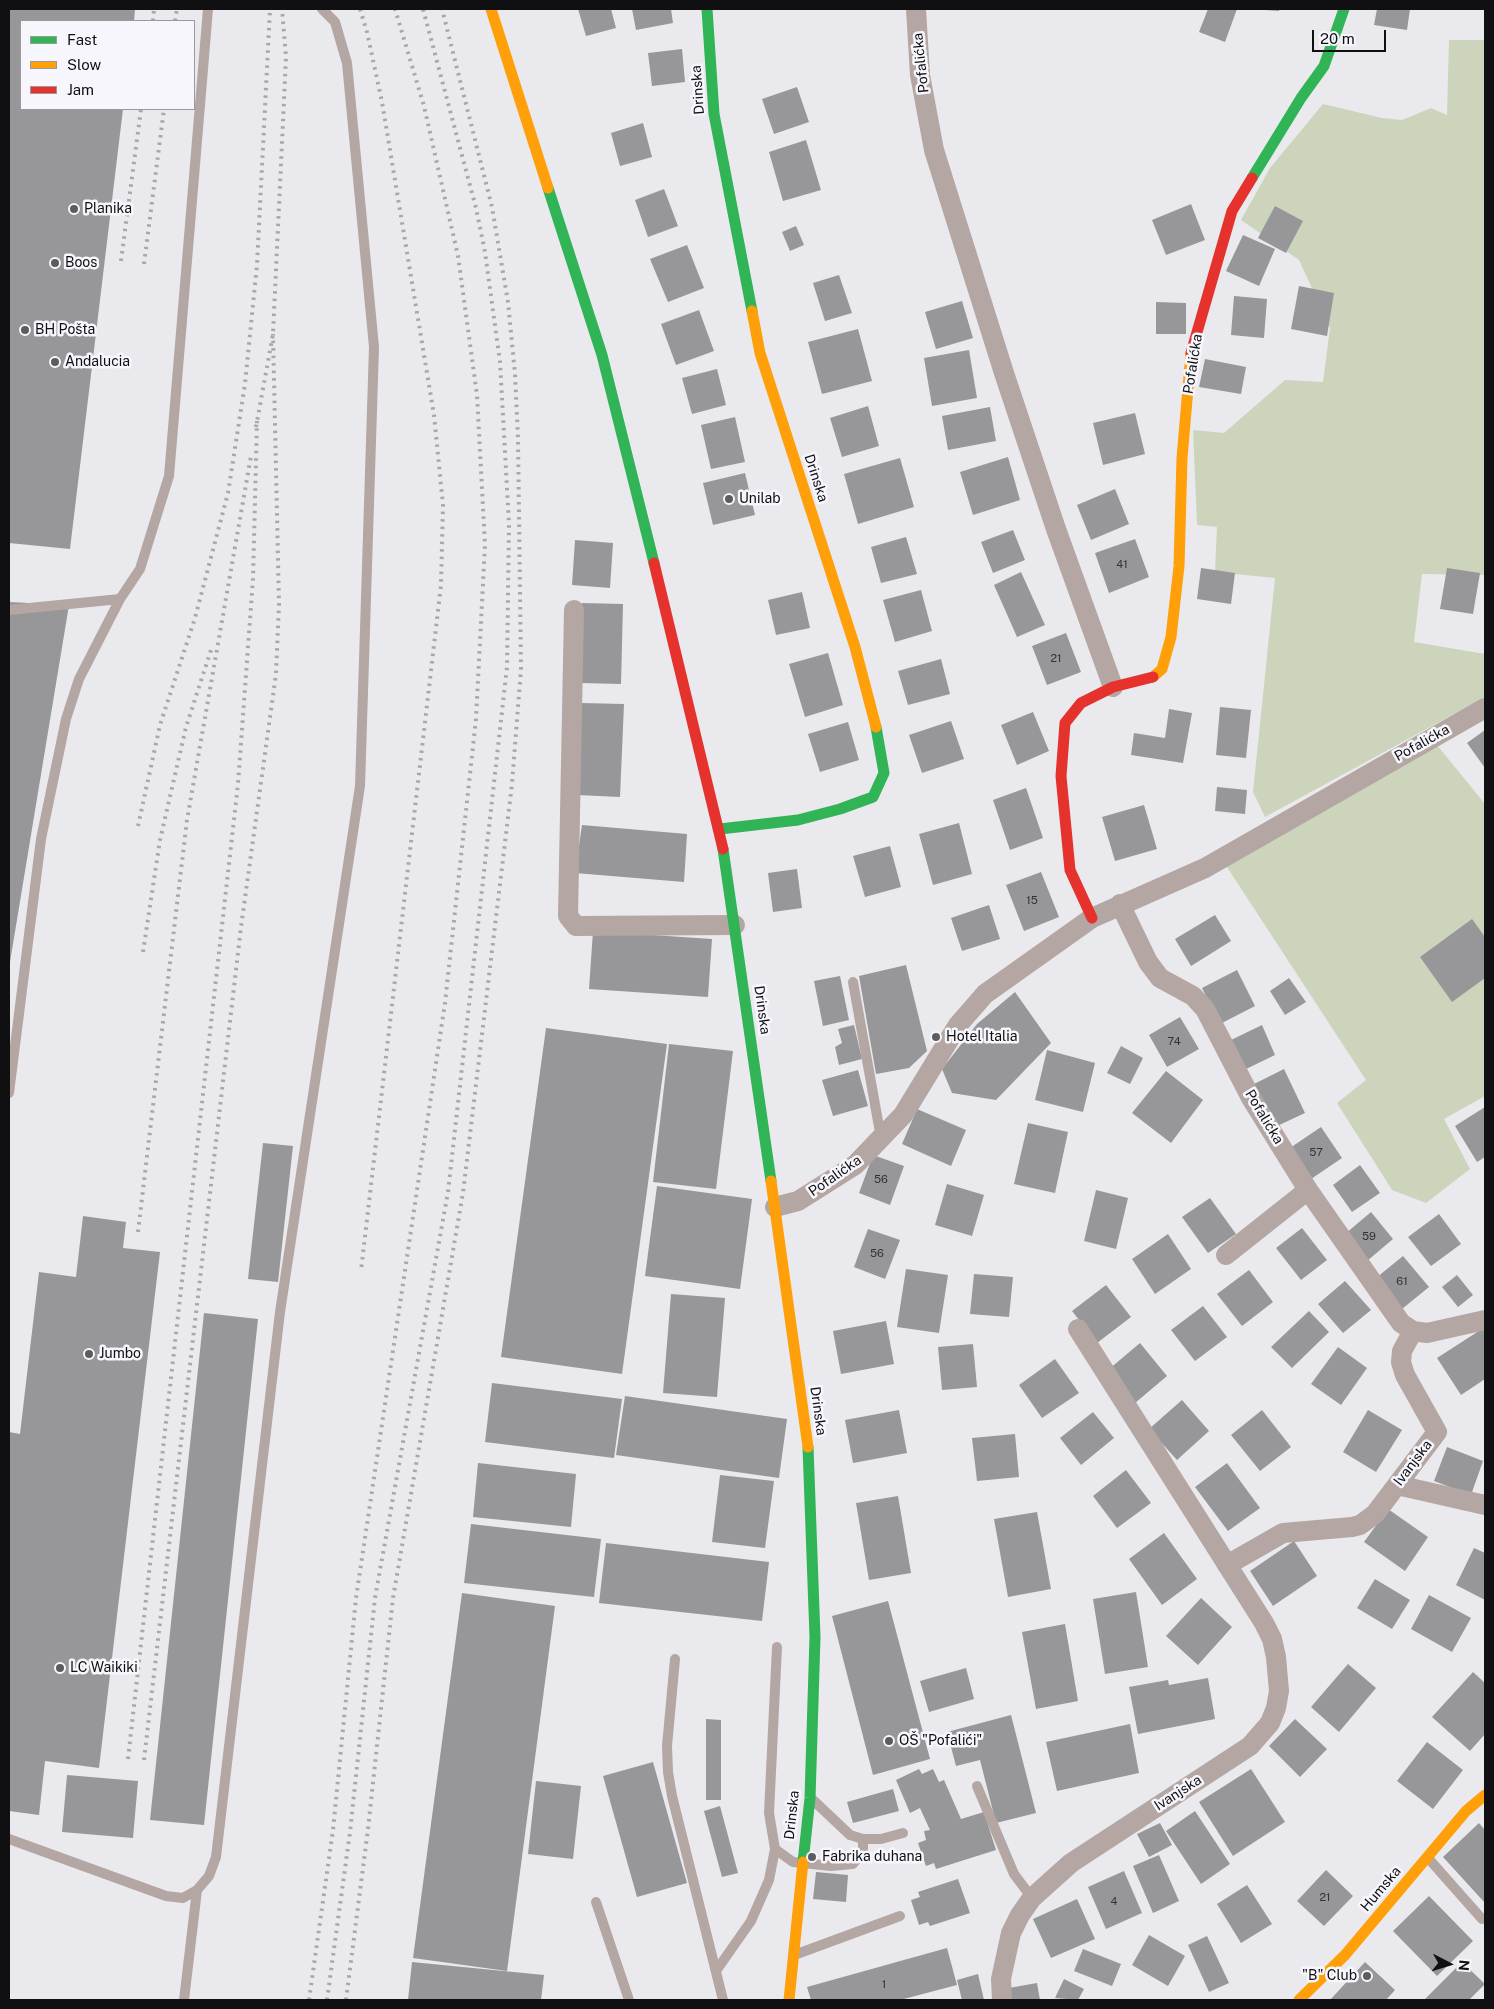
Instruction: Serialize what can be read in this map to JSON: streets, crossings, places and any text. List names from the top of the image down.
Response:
{
  "streets": {
    "street": [
      "Pofalićka",
      "Drinska",
      "Ivanjska",
      "Humska"
    ]
  },
  "crossings": [
    ["Pofalićka", "Drinska"],
    ["Pofalićka", "Ivanjska"]
  ],
  "places": [
    "Planika",
    "Boos",
    "BH Pošta",
    "Andalucia",
    "Unilab",
    "Hotel Italia",
    "Jumbo",
    "LC Waikiki",
    "OŠ \"Pofalići\"",
    "Fabrika duhana",
    "\"B\" Club"
  ],
  "house_numbers": [
    "41",
    "21",
    "15",
    "74",
    "57",
    "56",
    "59",
    "56",
    "61",
    "21",
    "4",
    "1"
  ],
  "legend": ["Fast", "Slow", "Jam"],
  "scale_bar": "20 m",
  "north": "right"
}
